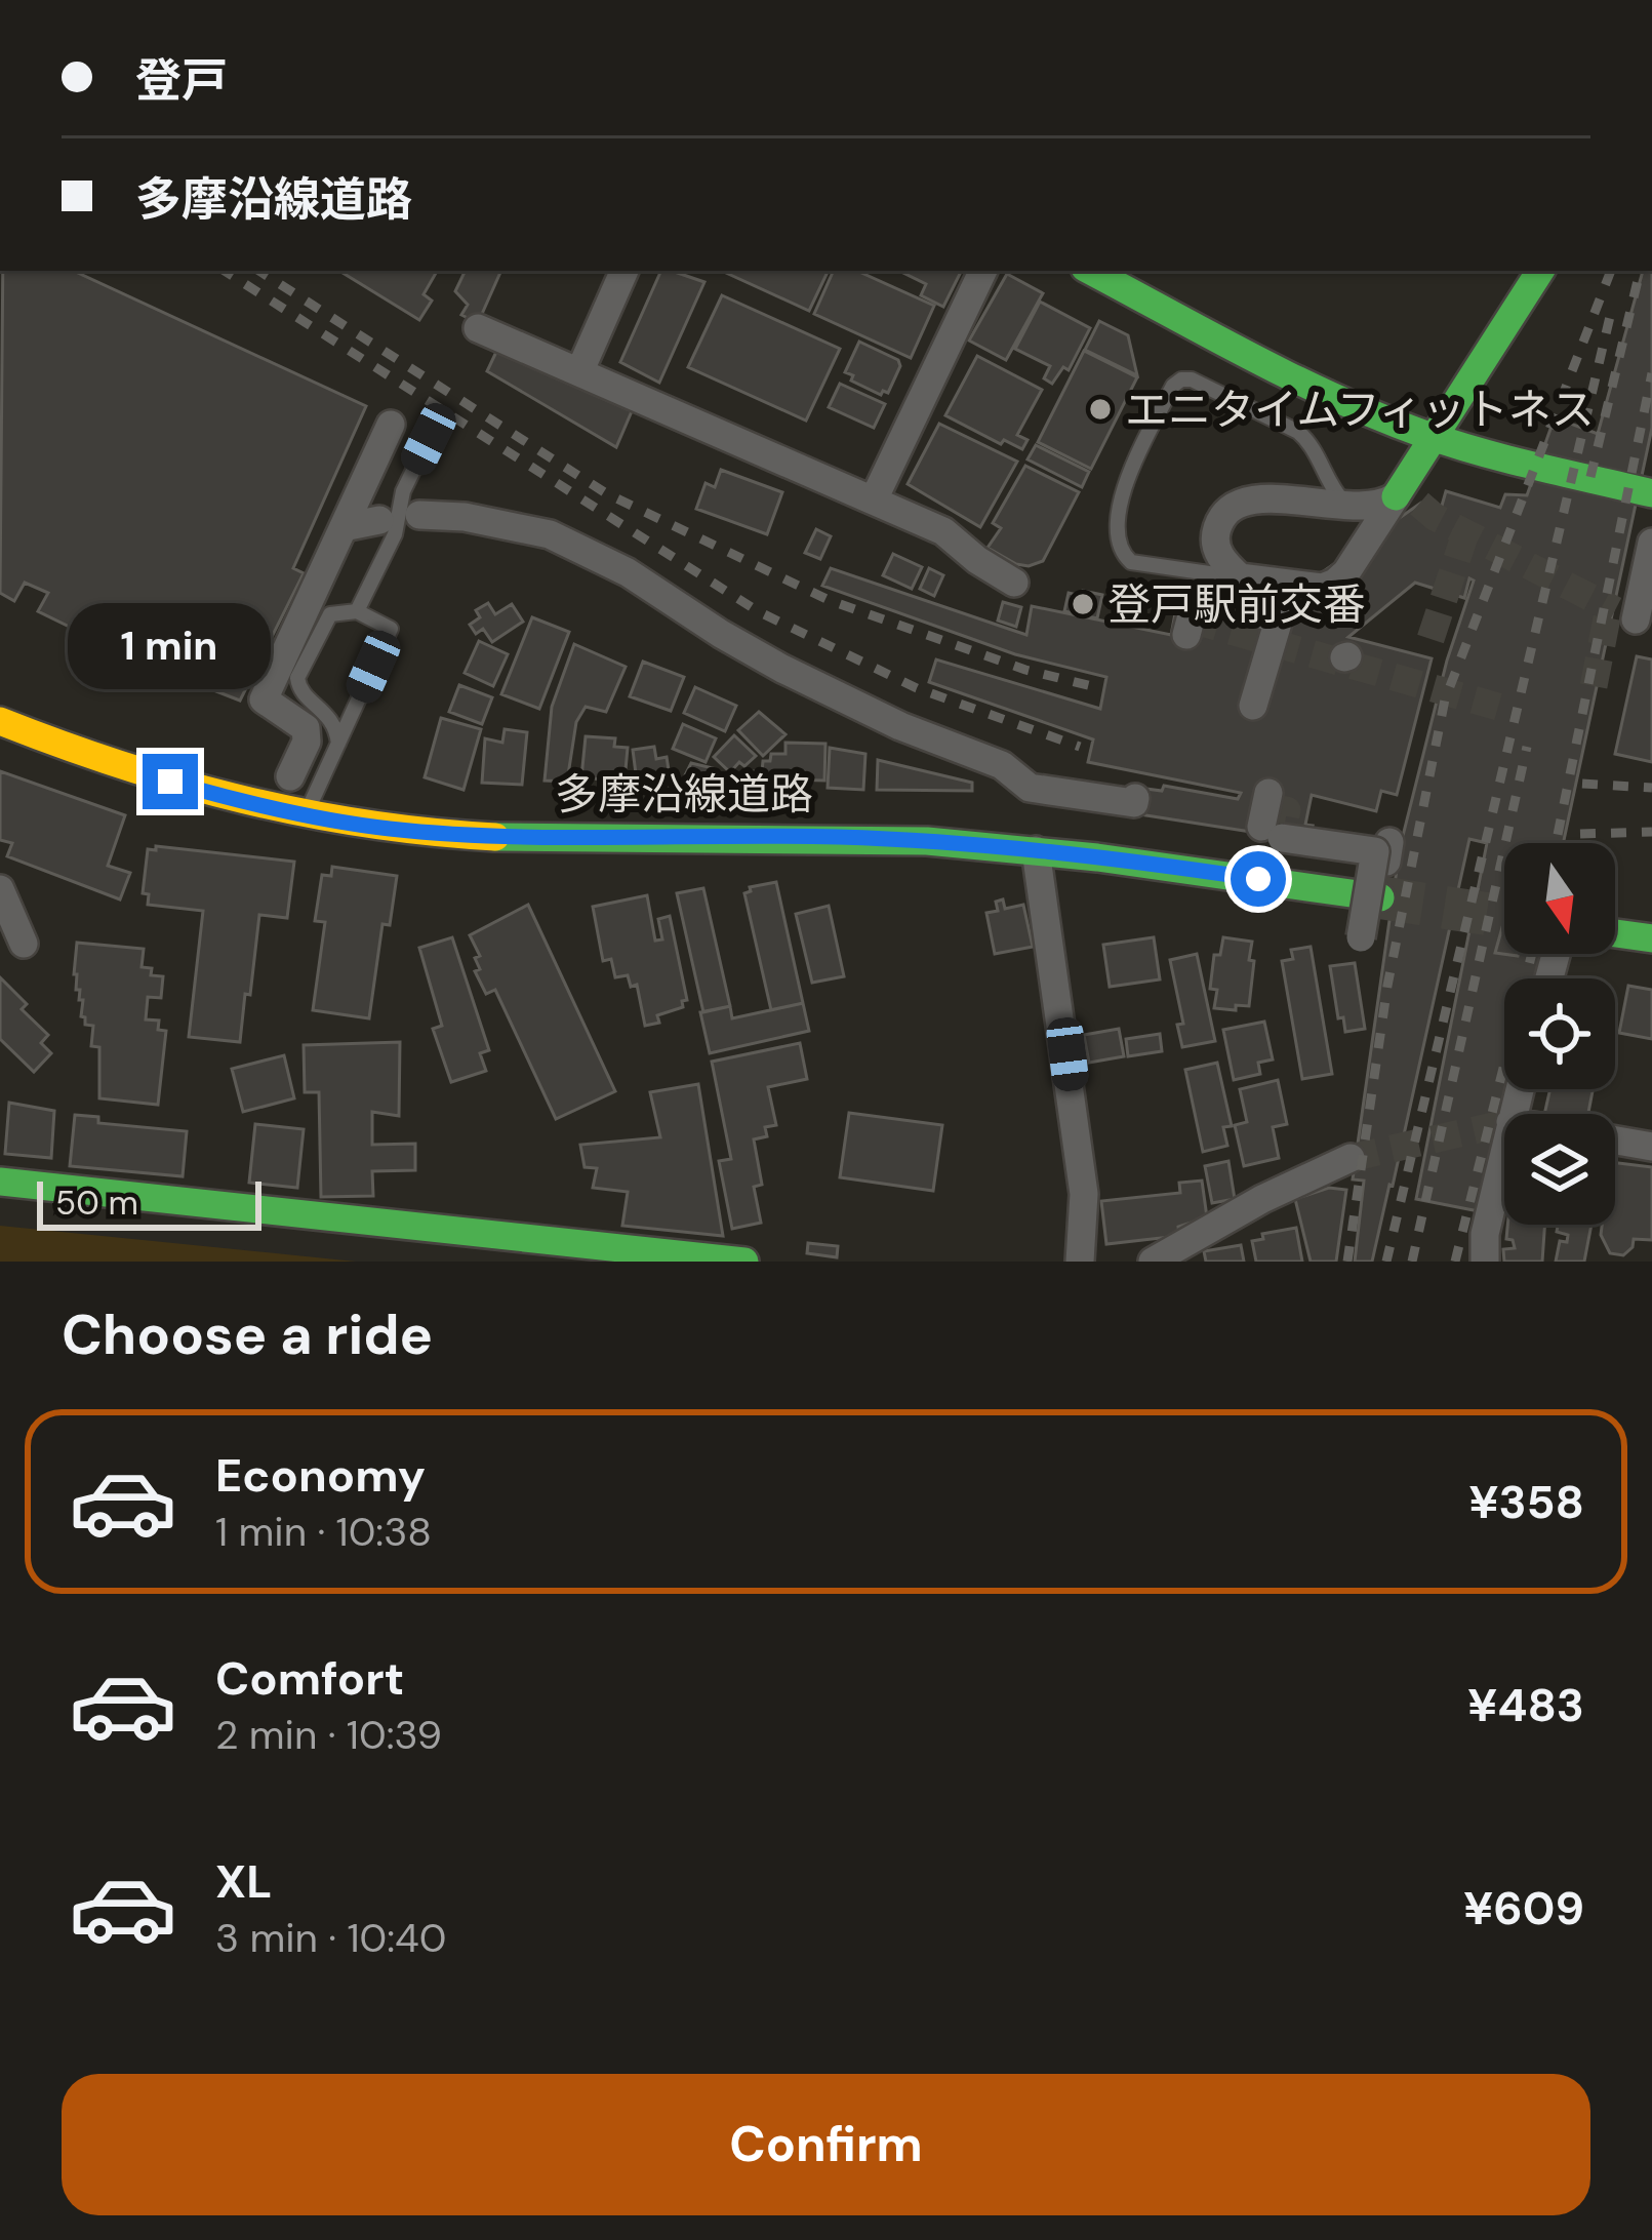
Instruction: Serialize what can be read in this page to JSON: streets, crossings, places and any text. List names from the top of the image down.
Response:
{
  "streets": {
    "street": ["多摩沿線道路"]
  },
  "places": ["エニタイムフィットネス", "登戸駅前交番"],
  "scale_bar": "50 m",
  "north": "bottom",
  "page": {
    "banner": ["登戸", "多摩沿線道路"],
    "bubble": "1 min",
    "scale": "50 m",
    "heading": "Choose a ride",
    "list": [
      {
        "name": "Economy",
        "note": "1 min · 10:38",
        "value": "¥358"
      },
      {
        "name": "Comfort",
        "note": "2 min · 10:39",
        "value": "¥483"
      },
      {
        "name": "XL",
        "note": "3 min · 10:40",
        "value": "¥609"
      }
    ],
    "buttons": "Confirm"
  }
}
